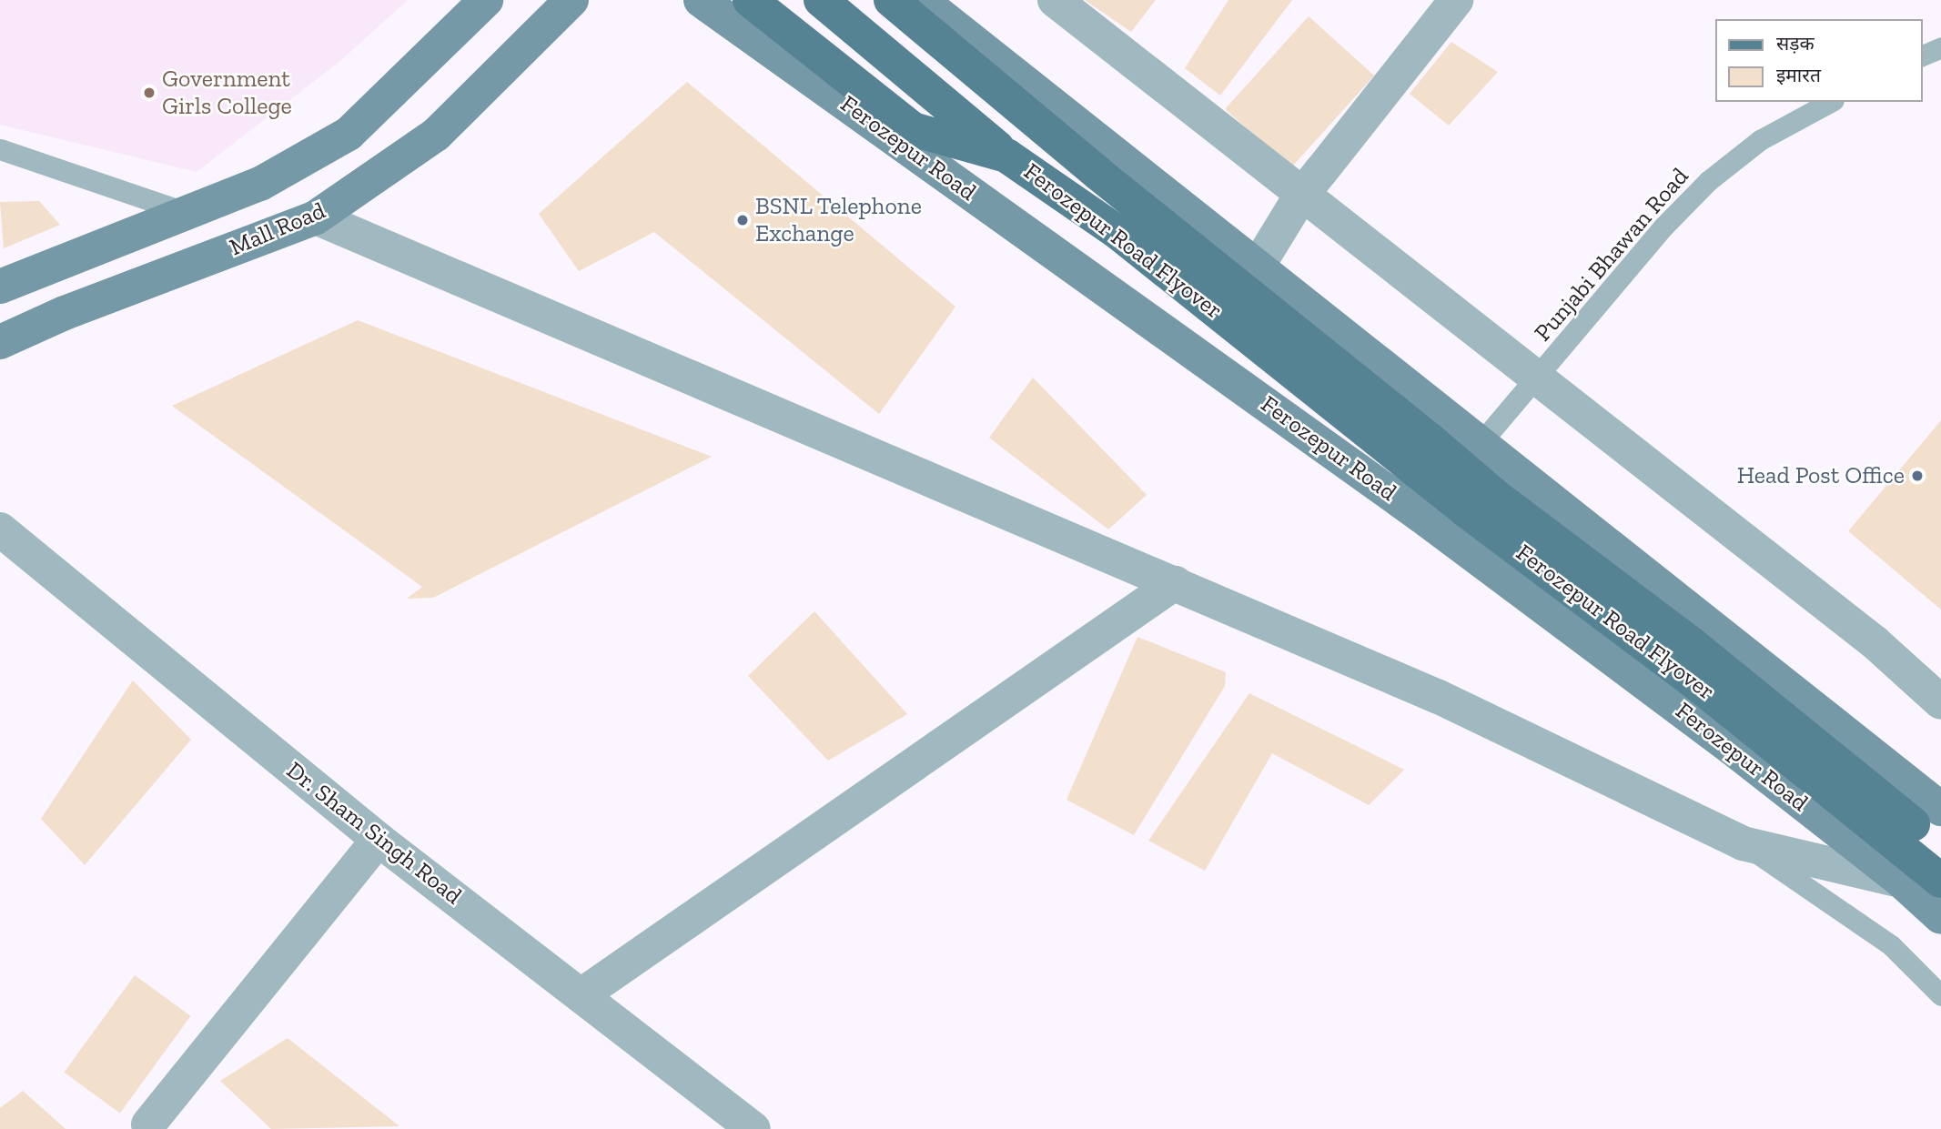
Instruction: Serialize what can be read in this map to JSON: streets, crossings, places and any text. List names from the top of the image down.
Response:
{
  "streets": {
    "main road": ["Ferozepur Road", "Mall Road", "Ferozepur Road Flyover"],
    "street": ["Dr. Sham Singh Road"],
    "lane": ["Punjabi Bhawan Road"]
  },
  "places": ["Government Girls College", "BSNL Telephone Exchange", "Head Post Office"],
  "legend": ["सड़क", "इमारत"]
}
